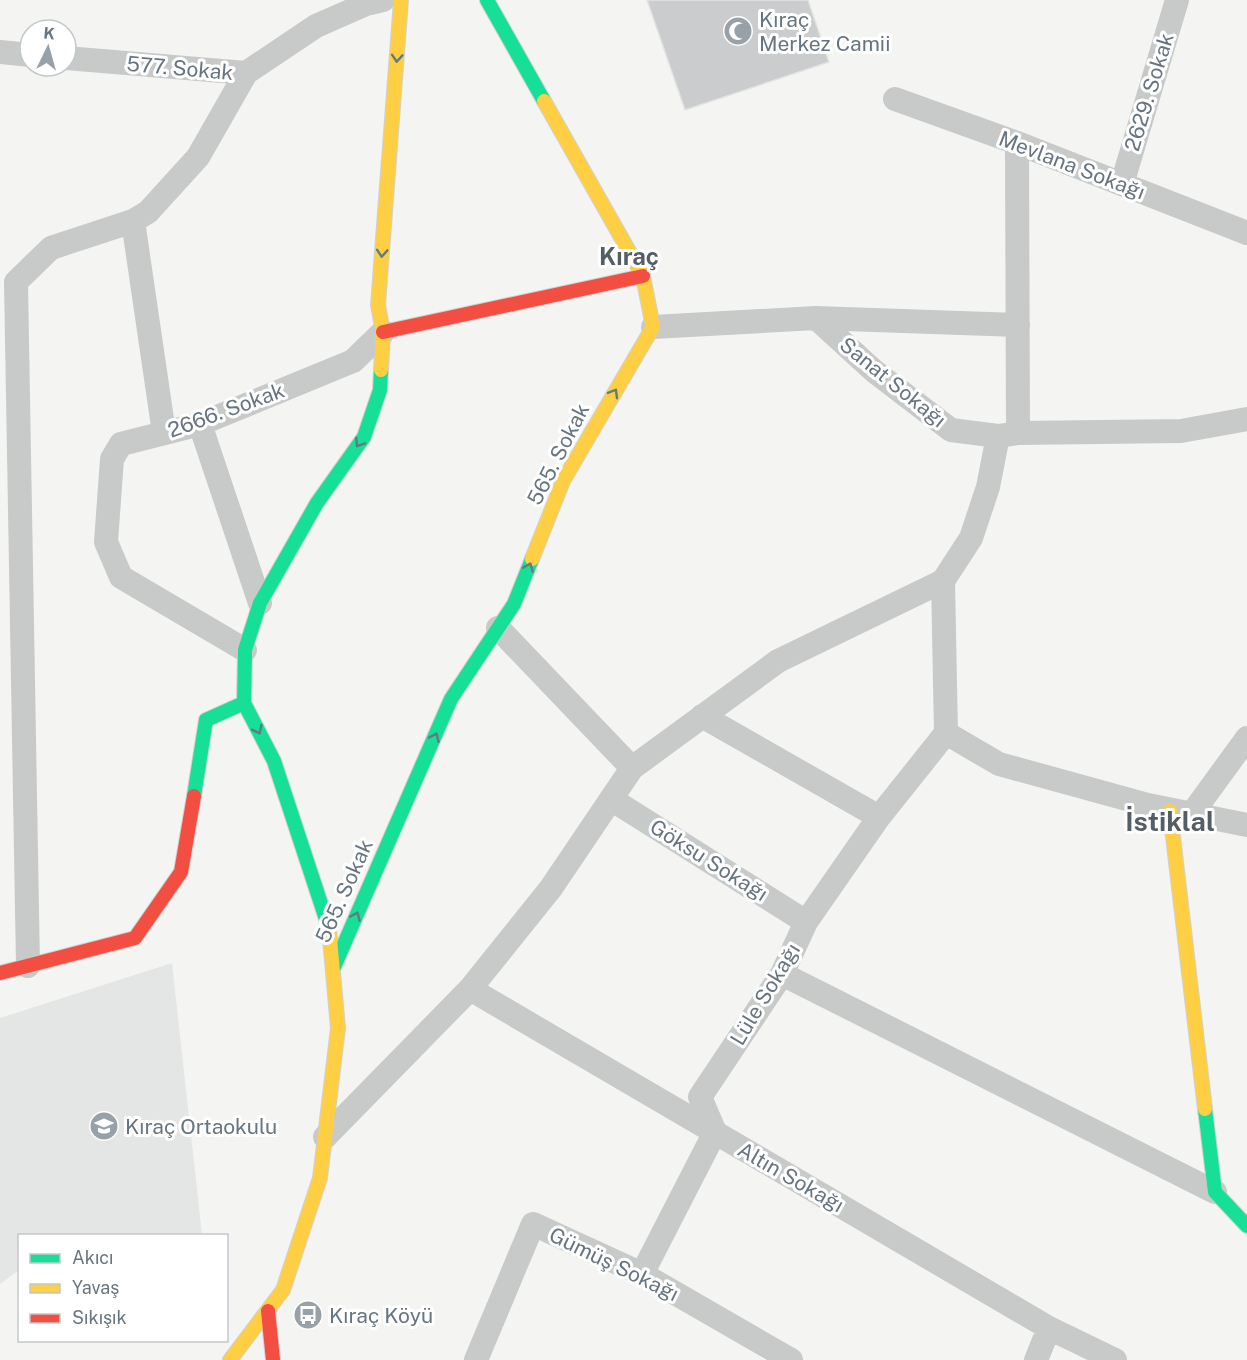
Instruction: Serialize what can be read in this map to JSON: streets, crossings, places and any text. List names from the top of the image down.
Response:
{
  "streets": {
    "street": [
      "577. Sokak",
      "2629. Sokak",
      "Mevlana Sokağı",
      "Sanat Sokağı",
      "2666. Sokak",
      "565. Sokak",
      "Göksu Sokağı",
      "Lüle Sokağı",
      "Altın Sokağı",
      "Gümüş Sokağı"
    ]
  },
  "crossings": [
    ["2629. Sokak", "Mevlana Sokağı"],
    ["Göksu Sokağı", "Lüle Sokağı"],
    ["Lüle Sokağı", "Altın Sokağı"]
  ],
  "one_way": ["565. Sokak"],
  "districts": ["Kıraç", "İstiklal"],
  "places": {
    "mosque": ["Kıraç Merkez Camii"],
    "school or university": ["Kıraç Ortaokulu"],
    "bus stop": ["Kıraç Köyü"]
  },
  "legend": ["Akıcı", "Yavaş", "Sıkışık"],
  "north": "top"
}
